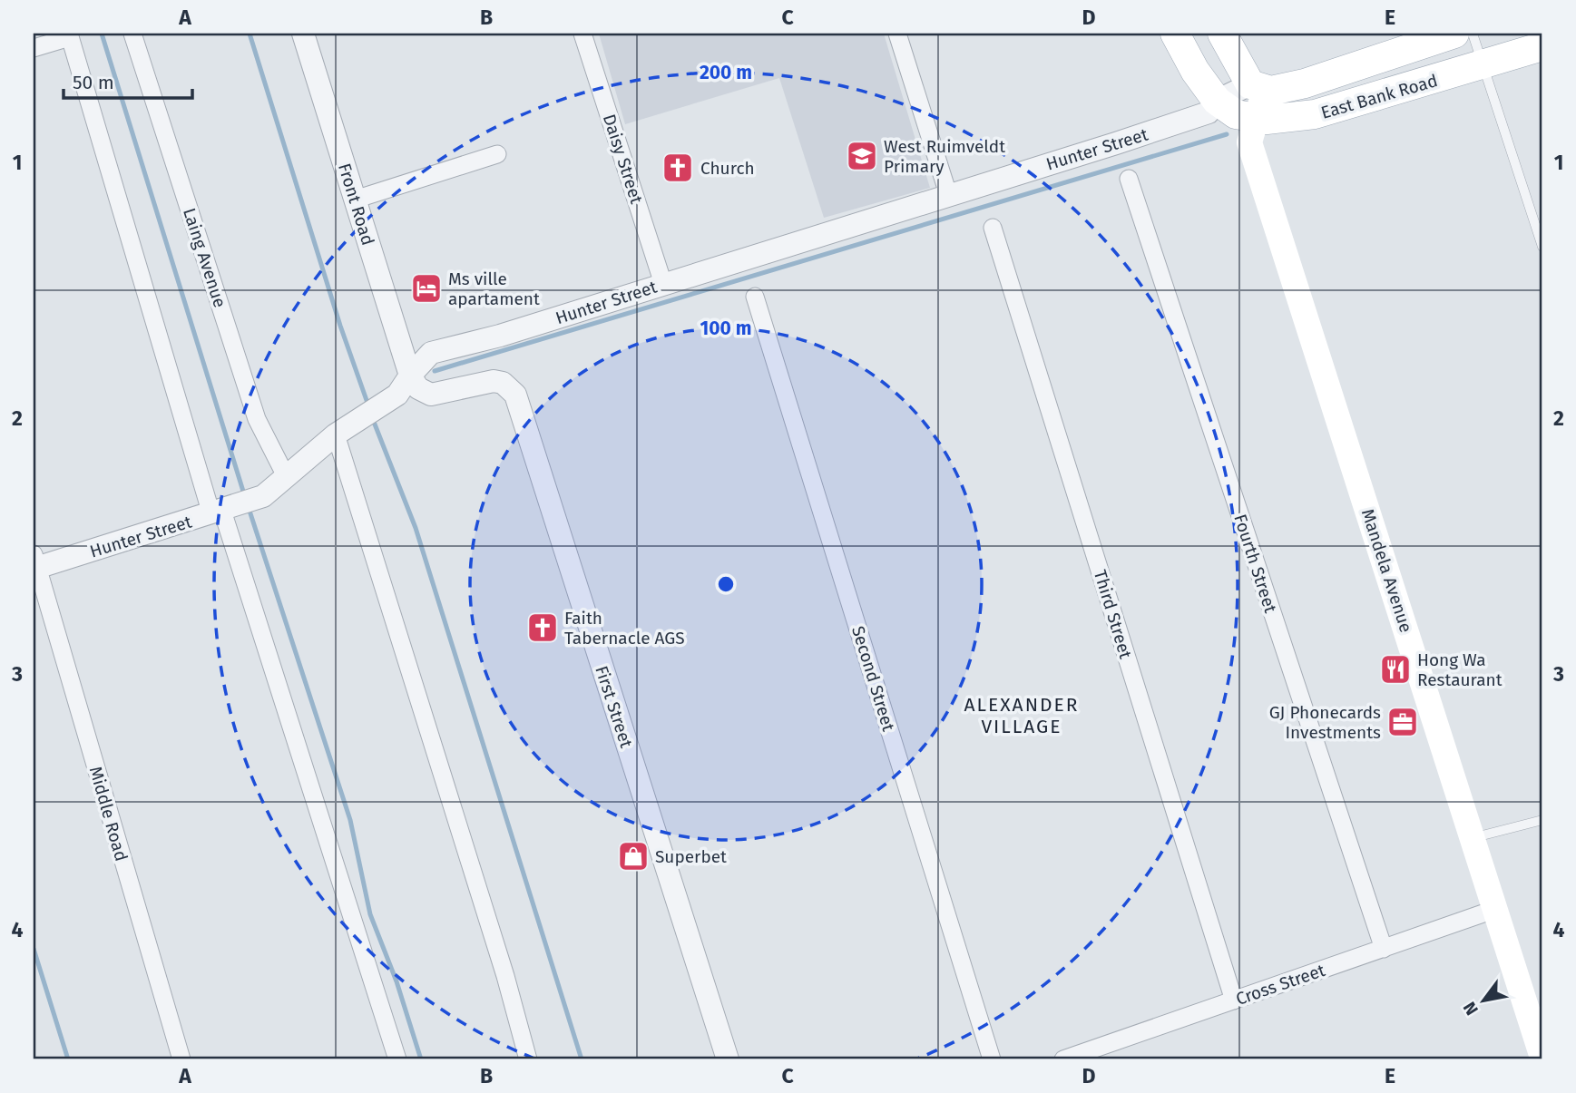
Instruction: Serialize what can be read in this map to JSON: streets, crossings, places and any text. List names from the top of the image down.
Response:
{
  "streets": {
    "main road": ["East Bank Road", "Mandela Avenue"],
    "street": [
      "Hunter Street",
      "Daisy Street",
      "Front Road",
      "Laing Avenue",
      "Fourth Street",
      "Third Street",
      "Second Street",
      "First Street",
      "Middle Road",
      "Cross Street"
    ]
  },
  "crossings": [
    ["East Bank Road", "Hunter Street"],
    ["East Bank Road", "Mandela Avenue"],
    ["Hunter Street", "Daisy Street"],
    ["Hunter Street", "Front Road"],
    ["Hunter Street", "Laing Avenue"],
    ["Hunter Street", "Mandela Avenue"],
    ["Hunter Street", "First Street"],
    ["Hunter Street", "Middle Road"],
    ["Front Road", "First Street"],
    ["Fourth Street", "Cross Street"],
    ["Mandela Avenue", "Cross Street"],
    ["Third Street", "Cross Street"]
  ],
  "districts": ["ALEXANDER VILLAGE"],
  "places": {
    "school or university": ["West Ruimveldt Primary"],
    "church": ["Church", "Faith Tabernacle AGS"],
    "hotel": ["Ms ville apartament"],
    "restaurant": ["Hong Wa Restaurant"],
    "office": ["GJ Phonecards Investments"],
    "shop": ["Superbet"]
  },
  "scale_bar": "50 m",
  "north": "bottom left",
  "grid": {
    "columns": [
      "A",
      "B",
      "C",
      "D",
      "E"
    ],
    "rows": [
      "1",
      "2",
      "3",
      "4"
    ]
  },
  "rings": ["200 m", "100 m"]
}
